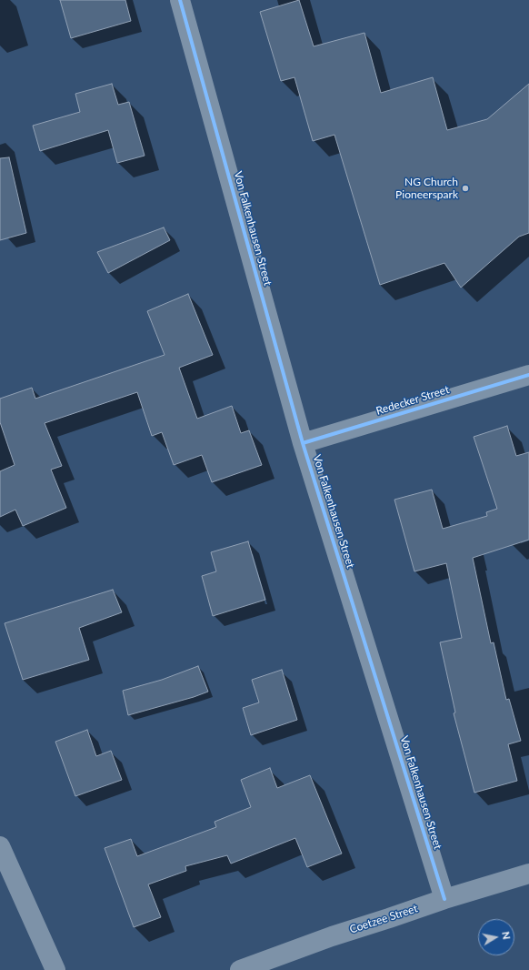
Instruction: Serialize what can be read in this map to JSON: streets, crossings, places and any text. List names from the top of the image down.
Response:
{
  "streets": {
    "street": ["Von Falkenhausen Street", "Redecker Street", "Coetzee Street"]
  },
  "crossings": [
    ["Von Falkenhausen Street", "Redecker Street"],
    ["Von Falkenhausen Street", "Coetzee Street"]
  ],
  "places": ["NG Church Pioneerspark"],
  "north": "right"
}
